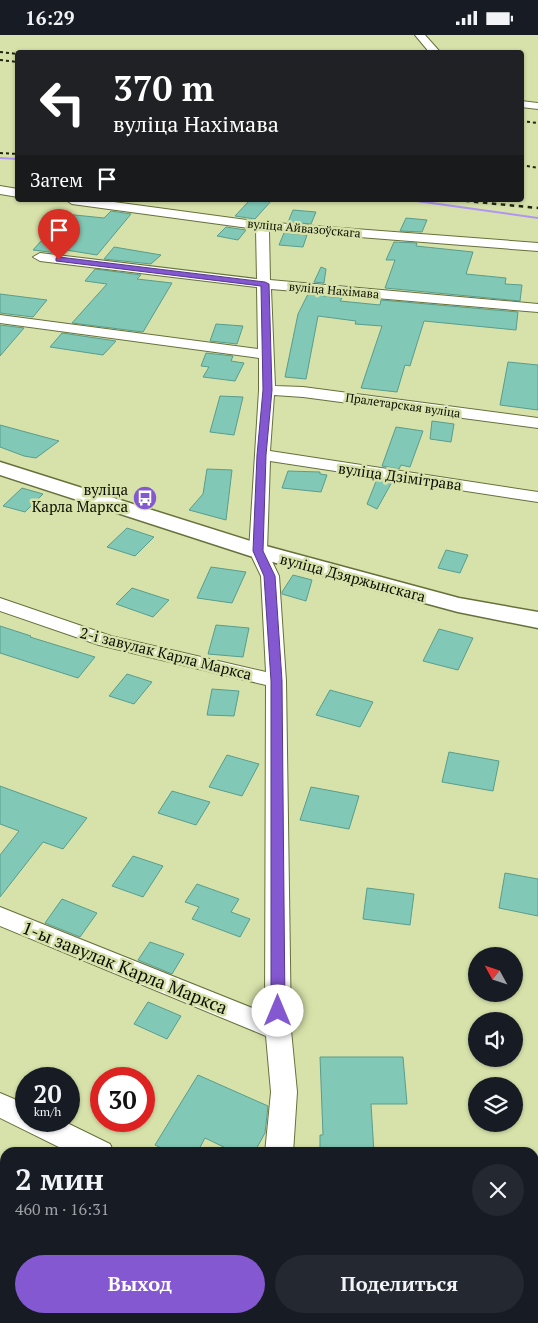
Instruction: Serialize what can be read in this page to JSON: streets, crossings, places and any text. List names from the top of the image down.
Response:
{
  "streets": {
    "street": [
      "вуліца Айвазоўскага",
      "вуліца Нахімава",
      "Пралетарская вуліца",
      "вуліца Дзімітрава",
      "вуліца Дзяржынскага",
      "2-і завулак Карла Маркса",
      "1-ы завулак Карла Маркса"
    ]
  },
  "places": {
    "bus stop": ["вуліца Карла Маркса"]
  },
  "north": "top left",
  "page": {
    "status": "16:29",
    "turn": ["370 m", "вуліца Нахімава"],
    "then": "Затем",
    "speed": "20 km/h",
    "limit": "30",
    "heading": ["2 мин", "460 m · 16:31"],
    "buttons": ["Выход", "Поделиться"]
  }
}
